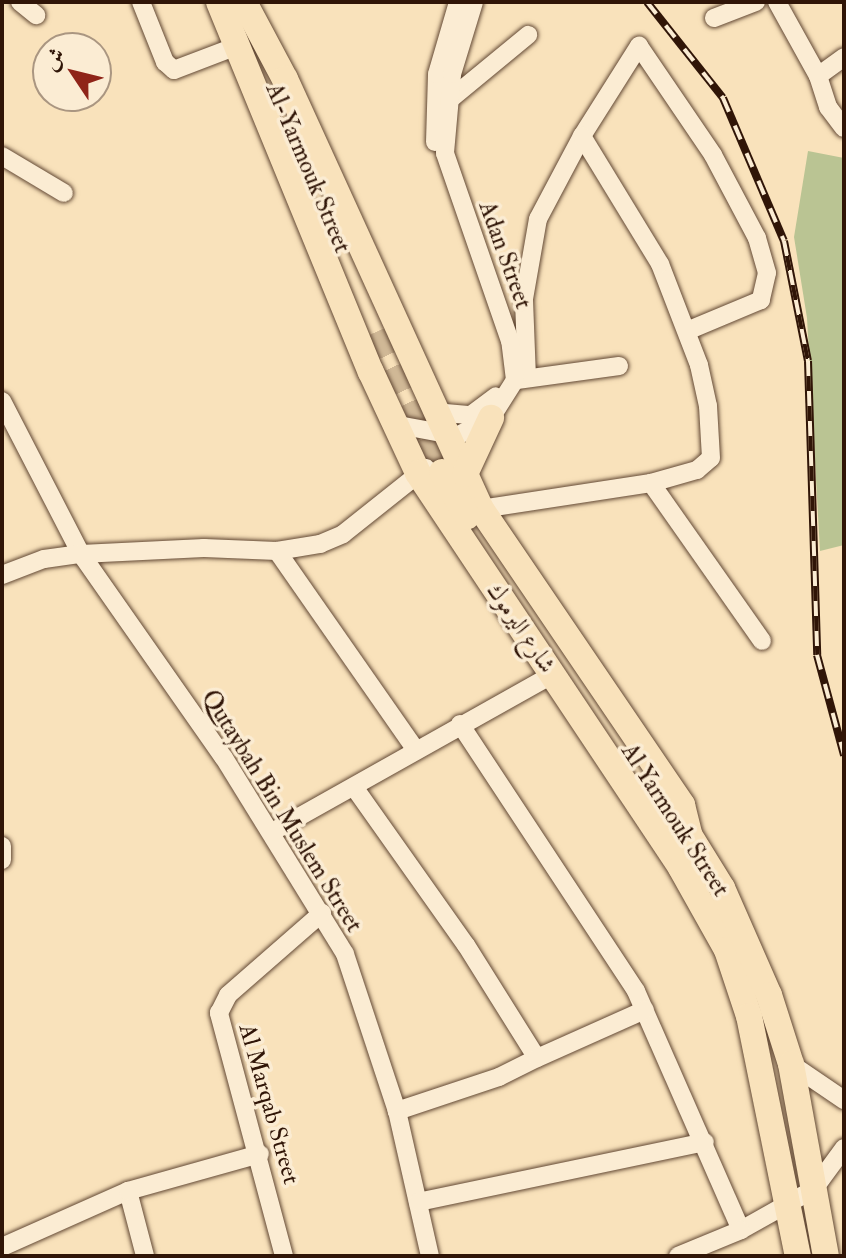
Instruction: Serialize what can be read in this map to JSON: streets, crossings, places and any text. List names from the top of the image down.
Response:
{
  "streets": {
    "highway": ["Al-Yarmouk Street", "شارع اليرموك", "Al Yarmouk Street"],
    "street": ["Adan Street", "Qutaybah Bin Muslem Street", "Al Marqab Street"]
  },
  "crossings": [
    ["شارع اليرموك", "Al Yarmouk Street"],
    ["Qutaybah Bin Muslem Street", "Al Marqab Street"]
  ],
  "north": "top left"
}
